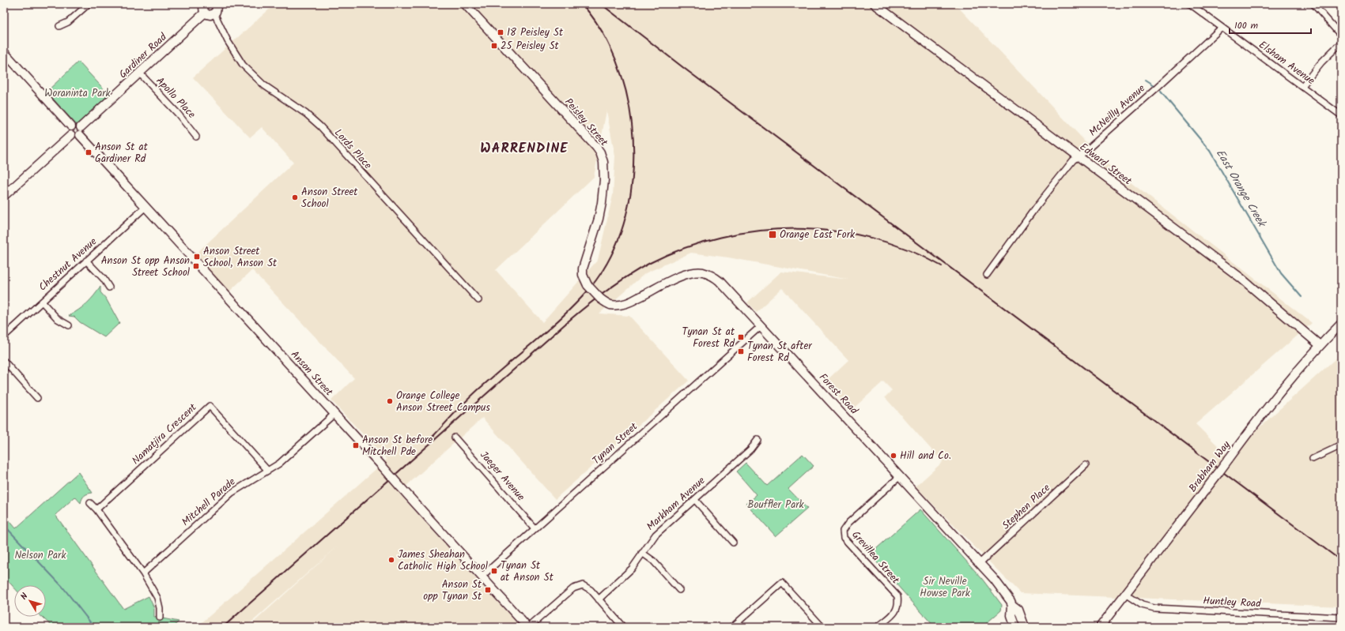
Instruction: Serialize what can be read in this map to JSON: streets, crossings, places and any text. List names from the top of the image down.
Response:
{
  "streets": {
    "street": [
      "Gardiner Road",
      "Elsham Avenue",
      "Apollo Place",
      "McNeilly Avenue",
      "Peisley Street",
      "Lords Place",
      "Edward Street",
      "Chestnut Avenue",
      "Anson Street",
      "Forest Road",
      "Namatjira Crescent",
      "Tynan Street",
      "Brabham Way",
      "Jaeger Avenue",
      "Mitchell Parade",
      "Markham Avenue",
      "Stephen Place",
      "Grevillea Street",
      "Huntley Road"
    ]
  },
  "crossings": [
    ["Gardiner Road", "Apollo Place"],
    ["Gardiner Road", "Anson Street"],
    ["Elsham Avenue", "McNeilly Avenue"],
    ["McNeilly Avenue", "Edward Street"],
    ["Peisley Street", "Forest Road"],
    ["Edward Street", "Brabham Way"],
    ["Chestnut Avenue", "Anson Street"],
    ["Anson Street", "Tynan Street"],
    ["Anson Street", "Mitchell Parade"],
    ["Forest Road", "Tynan Street"],
    ["Forest Road", "Stephen Place"],
    ["Forest Road", "Grevillea Street"],
    ["Namatjira Crescent", "Mitchell Parade"],
    ["Tynan Street", "Jaeger Avenue"],
    ["Brabham Way", "Huntley Road"]
  ],
  "districts": ["WARRENDINE"],
  "water": ["East Orange Creek"],
  "parks": [
    "Woraninta Park",
    "Bouffler Park",
    "Nelson Park",
    "Sir Neville Howse Park"
  ],
  "places": {
    "transit": [
      "18 Peisley St",
      "25 Peisley St",
      "Anson St at Gardiner Rd",
      "Orange East Fork",
      "Anson Street School, Anson St",
      "Anson St opp Anson Street School",
      "Tynan St at Forest Rd",
      "Tynan St after Forest Rd",
      "Anson St before Mitchell Pde",
      "Tynan St at Anson St",
      "Anson St opp Tynan St"
    ],
    "other": [
      "Anson Street School",
      "Orange College Anson Street Campus",
      "Hill and Co.",
      "James Sheahan Catholic High School"
    ]
  },
  "scale_bar": "100 m",
  "north": "top left"
}
